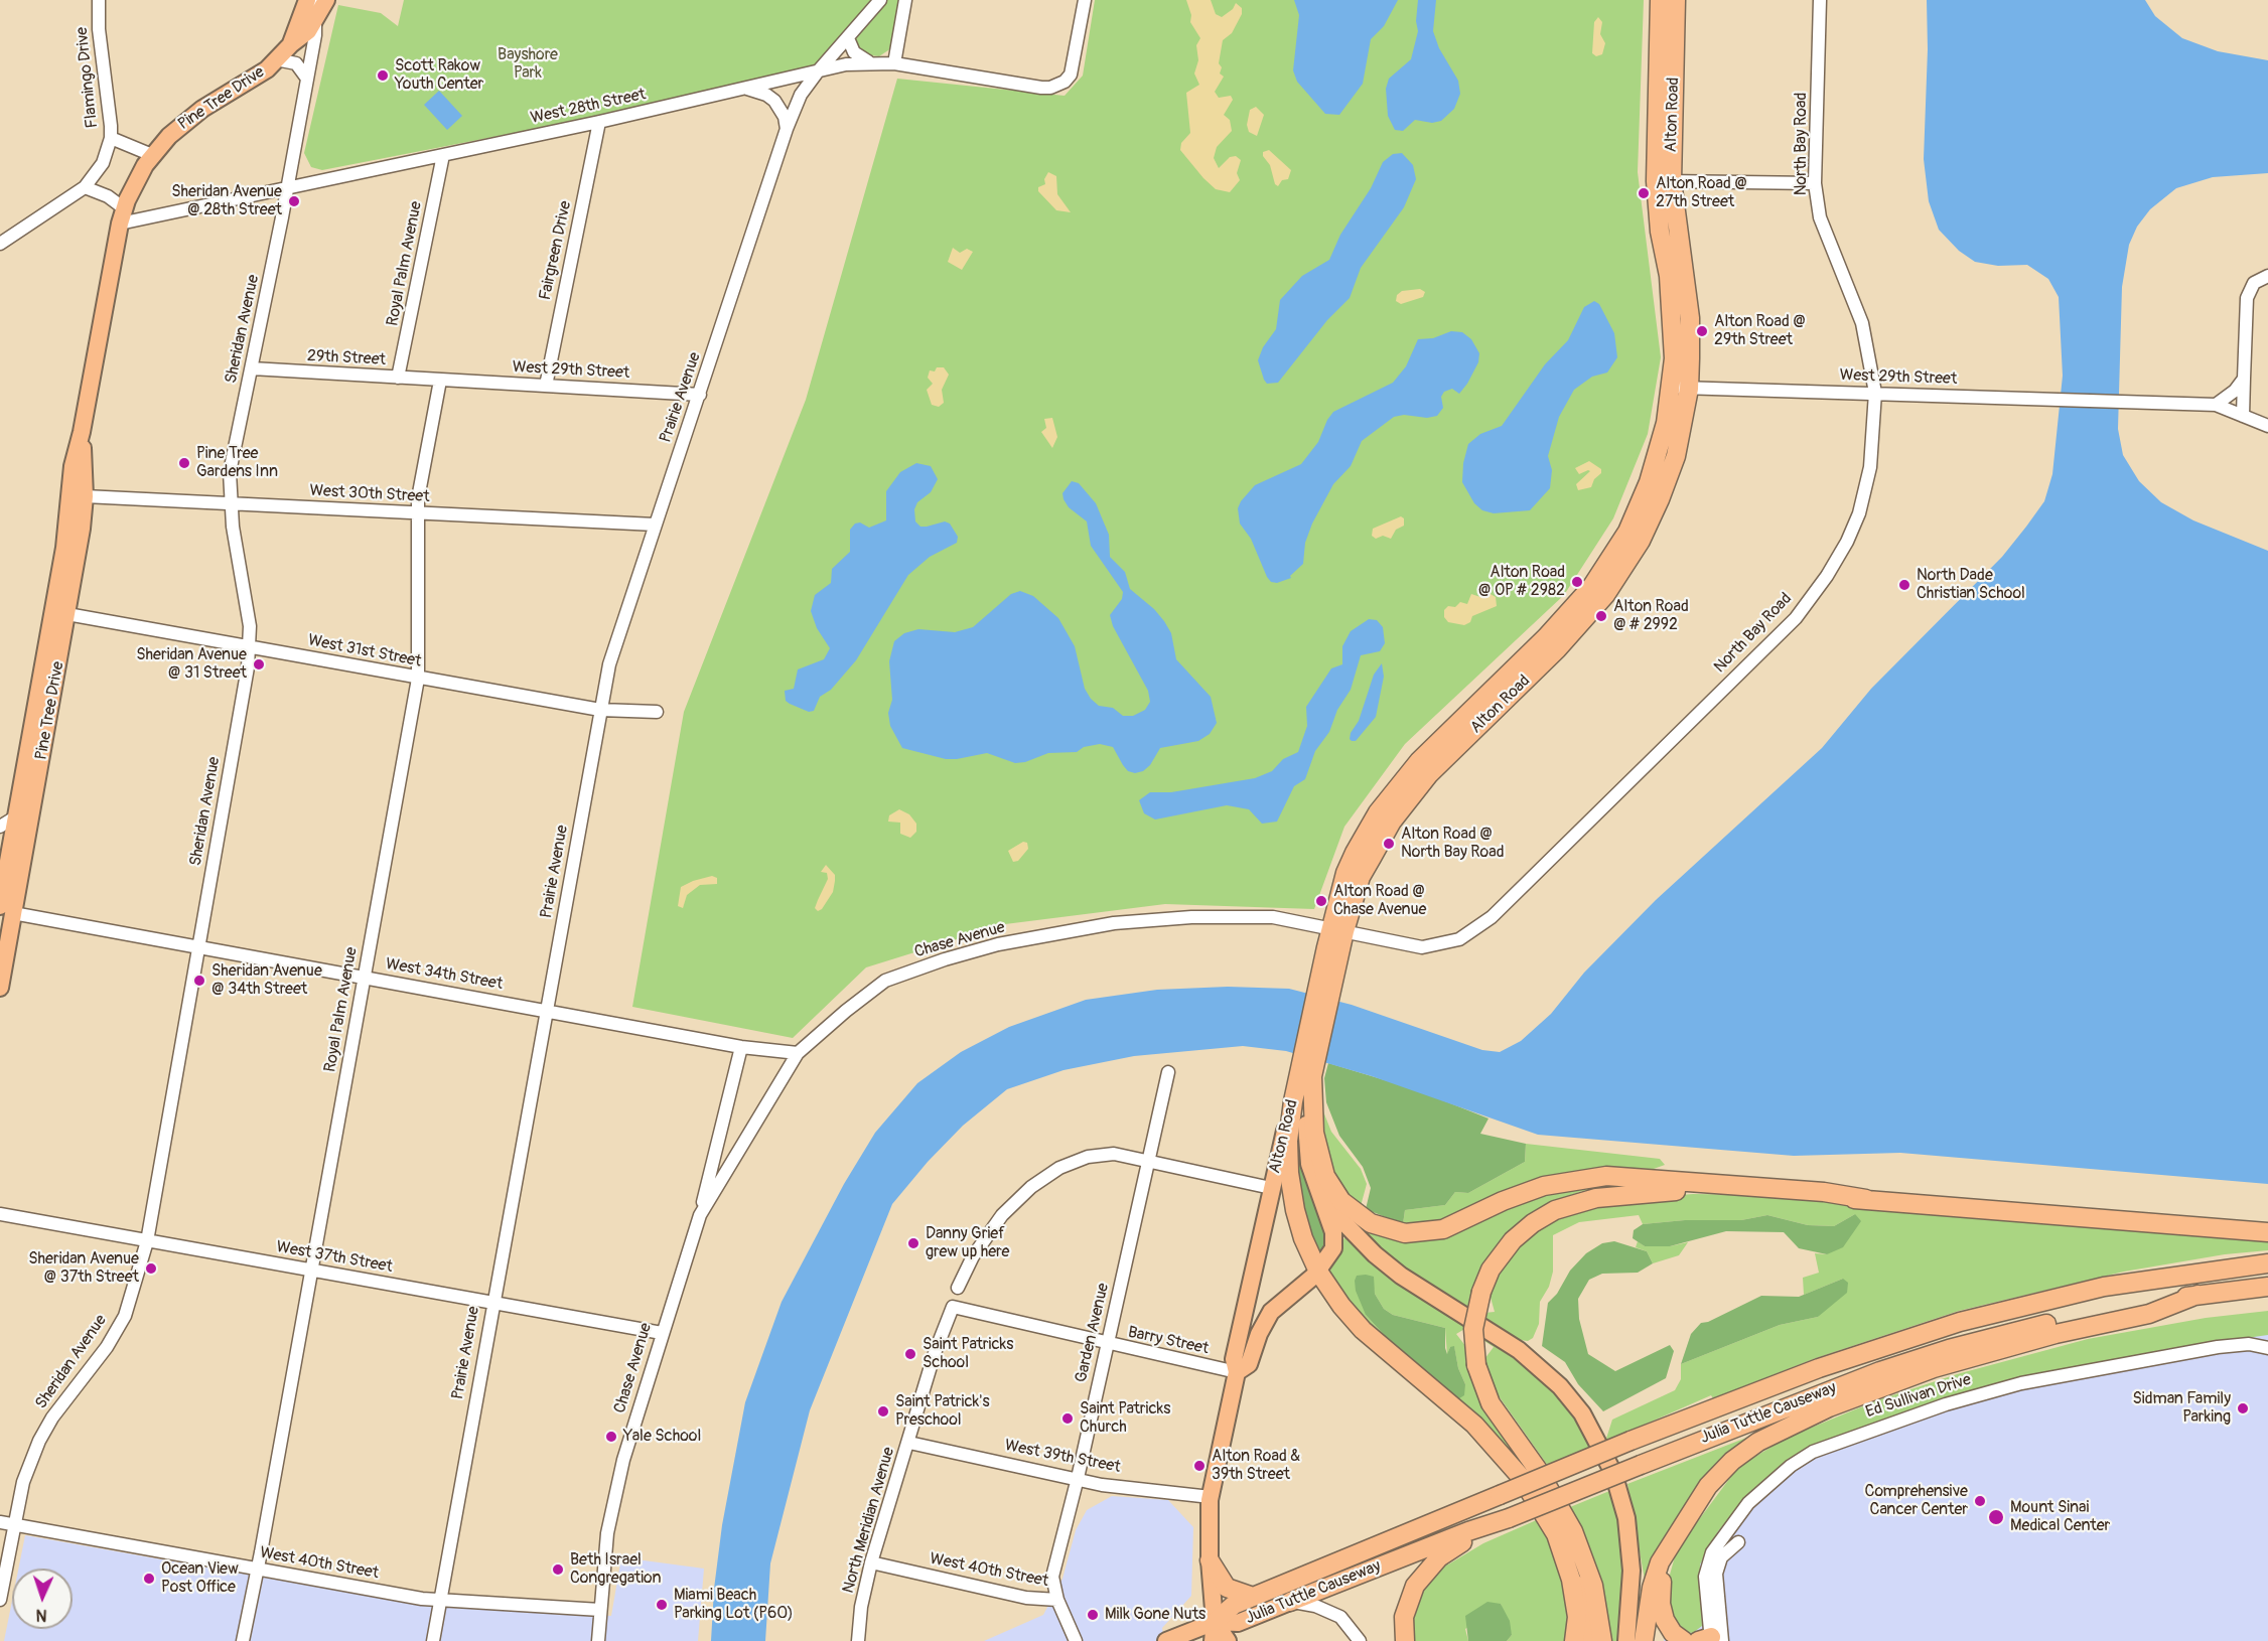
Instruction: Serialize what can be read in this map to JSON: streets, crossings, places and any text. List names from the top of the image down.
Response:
{
  "streets": {
    "highway": ["Alton Road", "Julia Tuttle Causeway"],
    "main road": ["Pine Tree Drive"],
    "street": [
      "Flamingo Drive",
      "West 28th Street",
      "North Bay Road",
      "Fairgreen Drive",
      "Royal Palm Avenue",
      "Sheridan Avenue",
      "29th Street",
      "West 29th Street",
      "Prairie Avenue",
      "West 30th Street",
      "West 31st Street",
      "Chase Avenue",
      "West 34th Street",
      "West 37th Street",
      "Garden Avenue",
      "Barry Street",
      "Ed Sullivan Drive",
      "West 39th Street",
      "North Meridian Avenue",
      "West 40th Street"
    ]
  },
  "crossings": [
    ["Pine Tree Drive", "West 28th Street"],
    ["Pine Tree Drive", "Sheridan Avenue"],
    ["Pine Tree Drive", "West 30th Street"],
    ["Pine Tree Drive", "West 31st Street"],
    ["Pine Tree Drive", "West 34th Street"],
    ["West 28th Street", "Fairgreen Drive"],
    ["West 28th Street", "Royal Palm Avenue"],
    ["West 28th Street", "Sheridan Avenue"],
    ["West 28th Street", "Prairie Avenue"],
    ["Alton Road", "North Bay Road"],
    ["Alton Road", "West 29th Street"],
    ["Alton Road", "Chase Avenue"],
    ["Alton Road", "Barry Street"],
    ["Alton Road", "Julia Tuttle Causeway"],
    ["Alton Road", "West 39th Street"],
    ["North Bay Road", "West 29th Street"],
    ["North Bay Road", "Chase Avenue"],
    ["Fairgreen Drive", "West 29th Street"],
    ["Royal Palm Avenue", "29th Street"],
    ["Royal Palm Avenue", "West 29th Street"],
    ["Royal Palm Avenue", "West 30th Street"],
    ["Royal Palm Avenue", "West 31st Street"],
    ["Royal Palm Avenue", "West 34th Street"],
    ["Royal Palm Avenue", "West 37th Street"],
    ["Royal Palm Avenue", "West 40th Street"],
    ["Sheridan Avenue", "29th Street"],
    ["Sheridan Avenue", "West 30th Street"],
    ["Sheridan Avenue", "West 31st Street"],
    ["Sheridan Avenue", "West 34th Street"],
    ["Sheridan Avenue", "West 37th Street"],
    ["Sheridan Avenue", "West 40th Street"],
    ["29th Street", "West 29th Street"],
    ["West 29th Street", "Prairie Avenue"],
    ["Prairie Avenue", "West 30th Street"],
    ["Prairie Avenue", "West 31st Street"],
    ["Prairie Avenue", "West 34th Street"],
    ["Prairie Avenue", "West 37th Street"],
    ["Prairie Avenue", "West 40th Street"],
    ["Chase Avenue", "West 34th Street"],
    ["Chase Avenue", "West 37th Street"],
    ["Chase Avenue", "West 40th Street"],
    ["Garden Avenue", "Barry Street"],
    ["Garden Avenue", "West 39th Street"],
    ["Garden Avenue", "West 40th Street"],
    ["Barry Street", "North Meridian Avenue"],
    ["West 39th Street", "North Meridian Avenue"],
    ["North Meridian Avenue", "West 40th Street"]
  ],
  "parks": ["Bayshore Park"],
  "places": [
    "Scott Rakow Youth Center",
    "Alton Road @ 27th Street",
    "Sheridan Avenue @ 28th Street",
    "Alton Road @ 29th Street",
    "Pine Tree Gardens Inn",
    "Alton Road @ OP # 2982",
    "North Dade Christian School",
    "Alton Road @ # 2992",
    "Sheridan Avenue @ 31 Street",
    "Alton Road @ North Bay Road",
    "Alton Road @ Chase Avenue",
    "Sheridan Avenue @ 34th Street",
    "Danny Grief grew up here",
    "Sheridan Avenue @ 37th Street",
    "Saint Patricks School",
    "Sidman Family Parking",
    "Saint Patrick's Preschool",
    "Saint Patricks Church",
    "Yale School",
    "Alton Road & 39th Street",
    "Comprehensive Cancer Center",
    "Mount Sinai Medical Center",
    "Beth Israel Congregation",
    "Ocean View Post Office",
    "Miami Beach Parking Lot (P60)",
    "Milk Gone Nuts"
  ],
  "north": "bottom"
}
